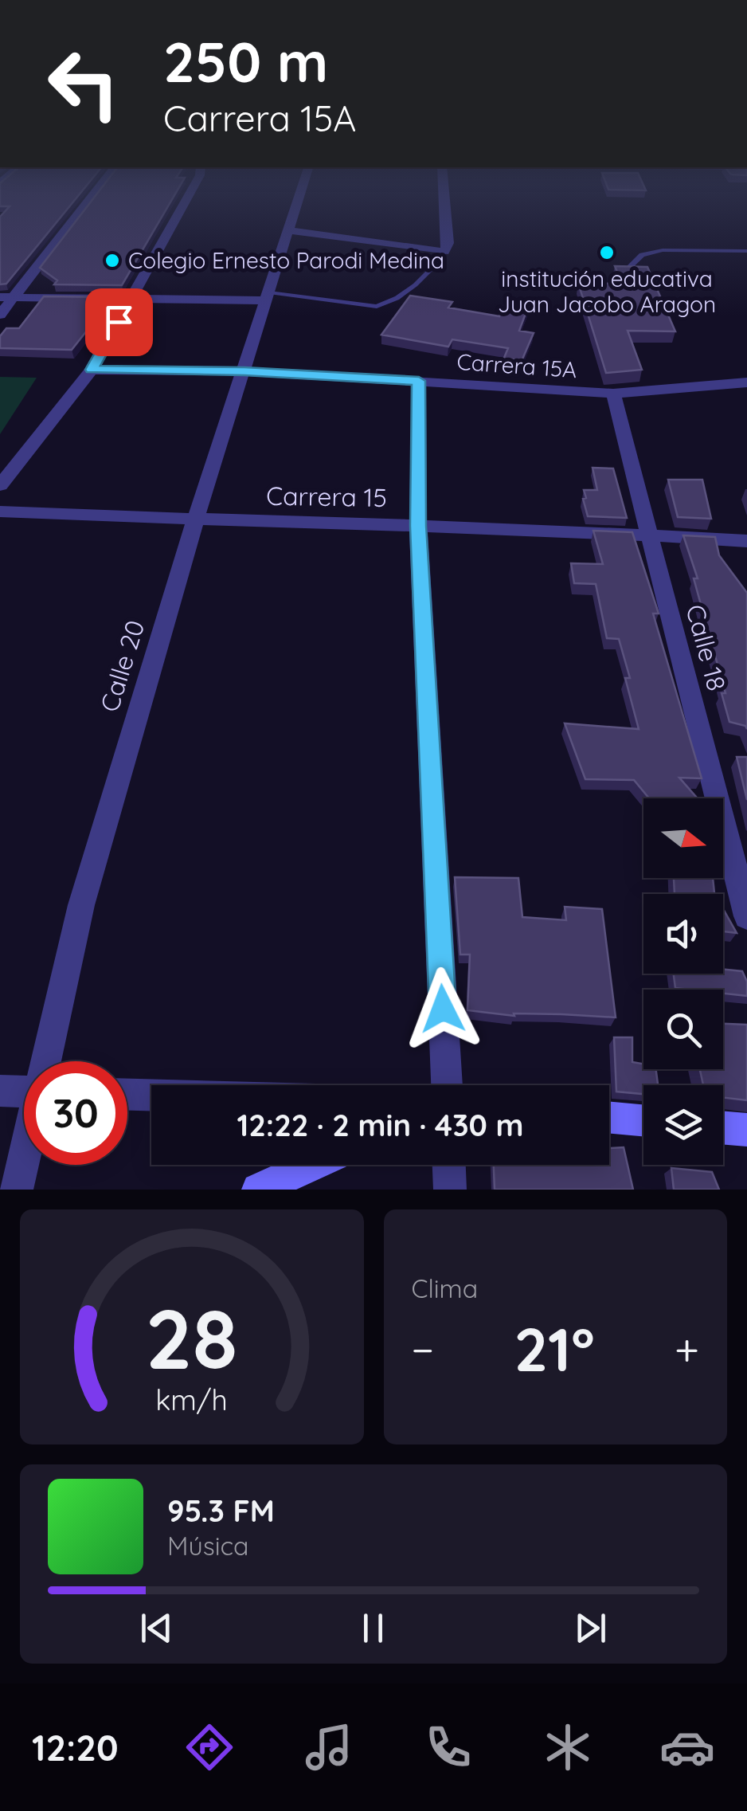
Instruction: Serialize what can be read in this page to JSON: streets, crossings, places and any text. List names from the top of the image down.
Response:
{
  "streets": {
    "street": [
      "Carrera 15A",
      "Carrera 15",
      "Calle 18",
      "Calle 20"
    ]
  },
  "crossings": [
    ["Carrera 15A", "Calle 18"],
    ["Carrera 15A", "Calle 20"],
    ["Carrera 15", "Calle 18"],
    ["Carrera 15", "Calle 20"]
  ],
  "places": ["institución educativa Juan Jacobo Aragon", "Colegio Ernesto Parodi Medina"],
  "north": "right",
  "page": {
    "turn": ["250 m", "Carrera 15A"],
    "limit": "30",
    "trip": "12:22 · 2 min · 430 m",
    "tile": "Clima",
    "heat": ["−", "21°", "+"],
    "song": ["95.3 FM", "Música"],
    "tabs": "12:20",
    "gauge": ["28", "km/h"]
  }
}
